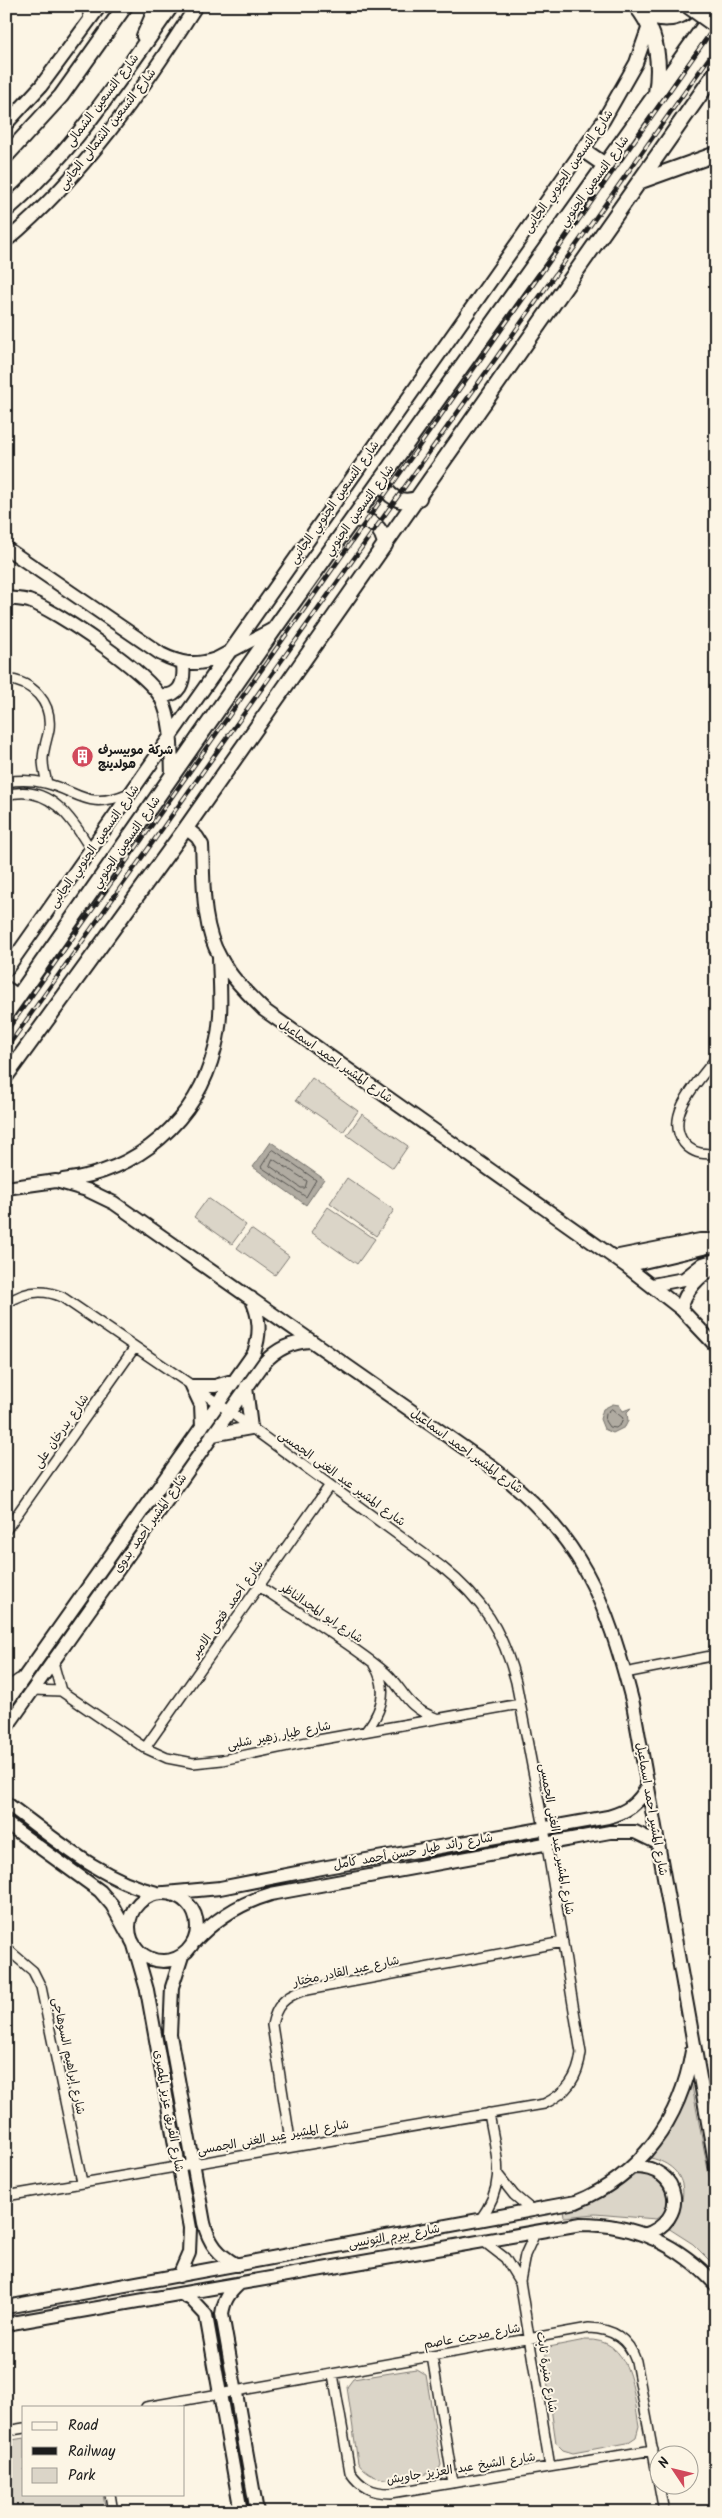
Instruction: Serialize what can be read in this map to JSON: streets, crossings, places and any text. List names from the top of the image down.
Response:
{
  "streets": {
    "main road": ["شارع التسعين الشمالى", "شارع التسعين الجنوبي"],
    "street": [
      "شارع التسعين الشمالى الجانبى",
      "شارع التسعين الجنوبي الجانبى",
      "شارع المشير احمد اسماعيل",
      "شارع بدرخان على",
      "شارع المشير عبد الغنى الجمسى",
      "شارع المشير أحمد بدوى",
      "شارع أحمد فتحى الامير",
      "شارع ابو المجدالناظر",
      "شارع طيار زهير شلبى",
      "شارع رائد طيار حسن أحمد كامل",
      "شارع عبد القادر مختار",
      "شارع إبراهيم السوهاجى",
      "شارع الفريق عزيز المصرى",
      "شارع بيرم التونسى",
      "شارع مدحت عاصم",
      "شارع منيرة ثابت",
      "شارع الشيخ عبد العزيز جاويش"
    ]
  },
  "crossings": [
    ["شارع المشير احمد اسماعيل", "شارع المشير أحمد بدوى"],
    ["شارع المشير احمد اسماعيل", "شارع رائد طيار حسن أحمد كامل"],
    ["شارع المشير احمد اسماعيل", "شارع بيرم التونسى"],
    ["شارع بدرخان على", "شارع المشير عبد الغنى الجمسى"],
    ["شارع المشير عبد الغنى الجمسى", "شارع المشير أحمد بدوى"],
    ["شارع المشير عبد الغنى الجمسى", "شارع أحمد فتحى الامير"],
    ["شارع المشير عبد الغنى الجمسى", "شارع طيار زهير شلبى"],
    ["شارع المشير عبد الغنى الجمسى", "شارع رائد طيار حسن أحمد كامل"],
    ["شارع المشير عبد الغنى الجمسى", "شارع عبد القادر مختار"],
    ["شارع المشير عبد الغنى الجمسى", "شارع إبراهيم السوهاجى"],
    ["شارع المشير عبد الغنى الجمسى", "شارع الفريق عزيز المصرى"],
    ["شارع أحمد فتحى الامير", "شارع ابو المجدالناظر"],
    ["شارع أحمد فتحى الامير", "شارع طيار زهير شلبى"],
    ["شارع ابو المجدالناظر", "شارع طيار زهير شلبى"],
    ["شارع رائد طيار حسن أحمد كامل", "شارع الفريق عزيز المصرى"],
    ["شارع الفريق عزيز المصرى", "شارع بيرم التونسى"],
    ["شارع بيرم التونسى", "شارع منيرة ثابت"],
    ["شارع مدحت عاصم", "شارع منيرة ثابت"],
    ["شارع مدحت عاصم", "شارع الشيخ عبد العزيز جاويش"],
    ["شارع منيرة ثابت", "شارع الشيخ عبد العزيز جاويش"]
  ],
  "places": {
    "building": ["شركة موبيسرف هولدينج"]
  },
  "legend": ["Road", "Railway", "Park"],
  "north": "top left"
}
